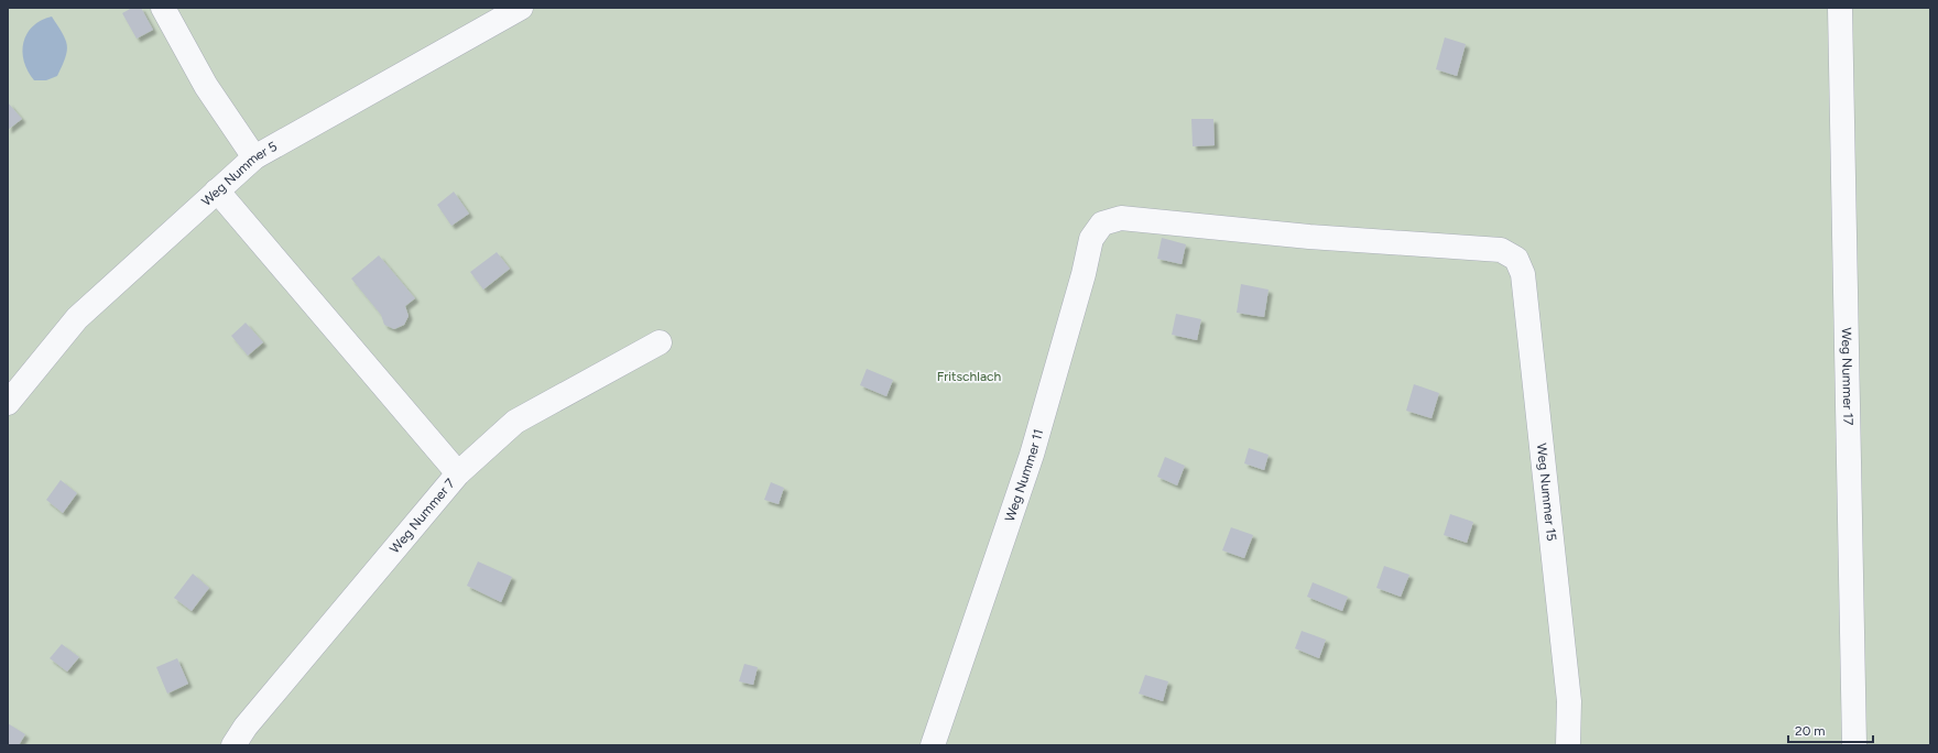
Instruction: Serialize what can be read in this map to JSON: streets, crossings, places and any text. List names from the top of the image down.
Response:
{
  "streets": {
    "lane": [
      "Weg Nummer 5",
      "Weg Nummer 17",
      "Weg Nummer 11",
      "Weg Nummer 15",
      "Weg Nummer 7"
    ]
  },
  "crossings": [
    ["Weg Nummer 11", "Weg Nummer 15"]
  ],
  "parks": ["Fritschlach"],
  "scale_bar": "20 m"
}
